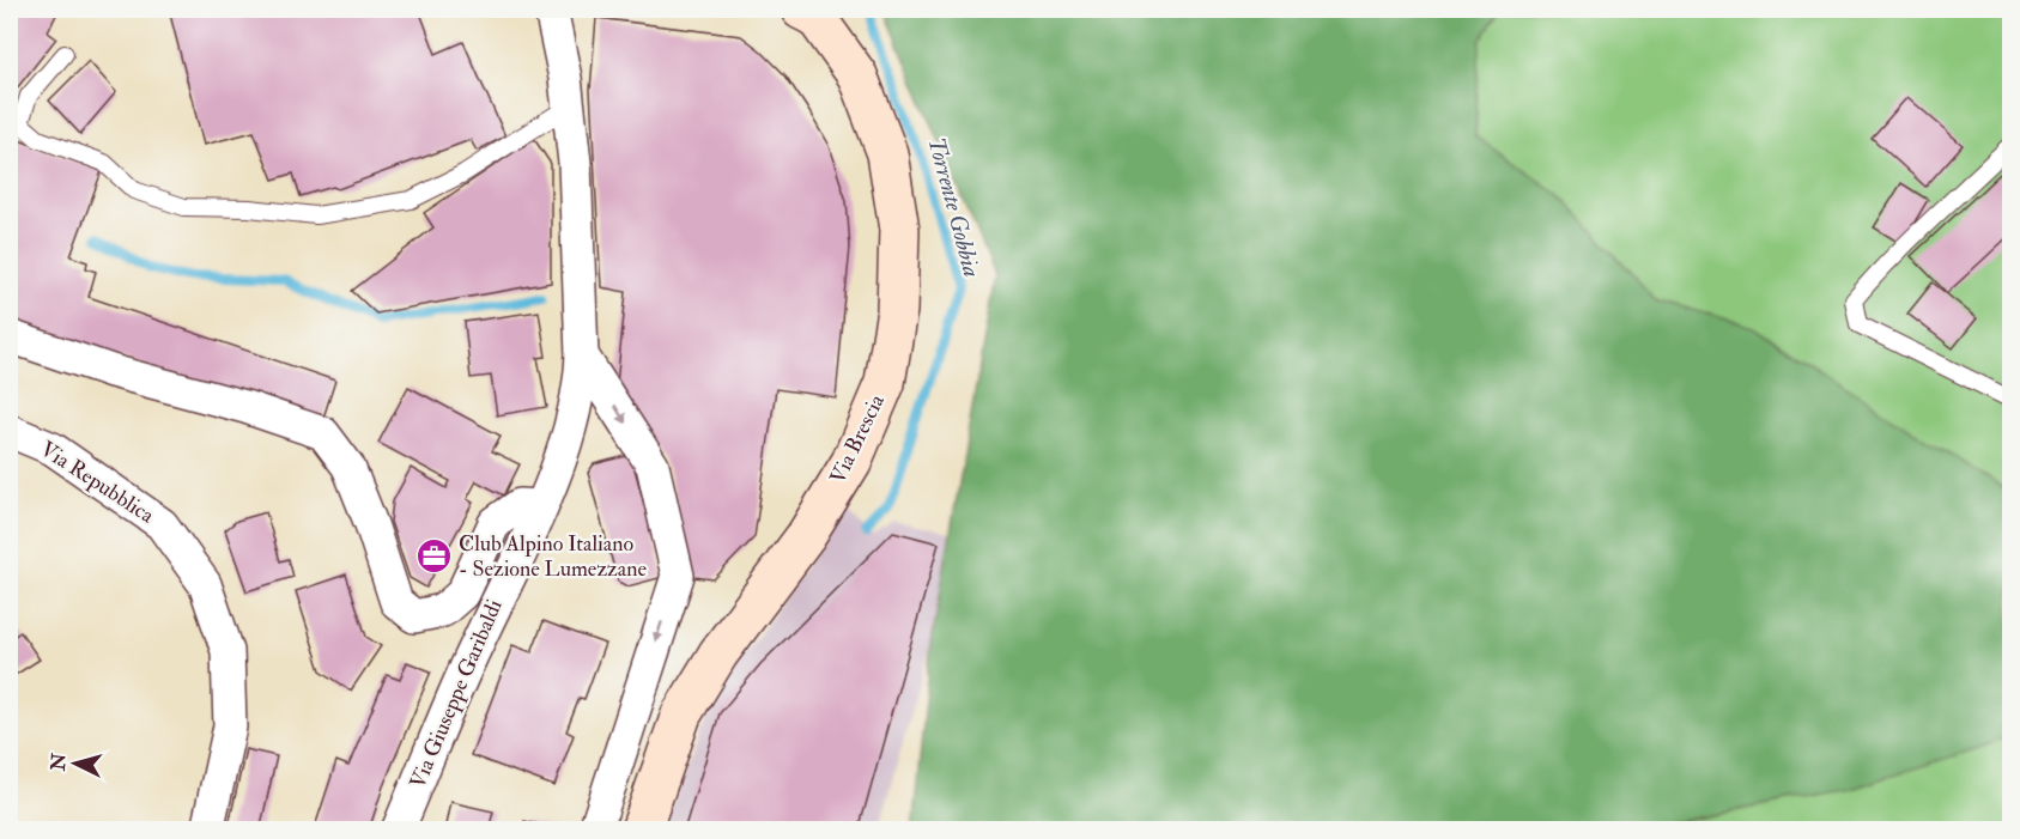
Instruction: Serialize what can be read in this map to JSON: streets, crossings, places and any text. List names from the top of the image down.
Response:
{
  "streets": {
    "main road": ["Via Brescia"],
    "street": ["Via Repubblica", "Via Giuseppe Garibaldi"]
  },
  "water": ["Torrente Gobbia"],
  "places": {
    "office": ["Club Alpino Italiano - Sezione Lumezzane"]
  },
  "north": "left"
}
